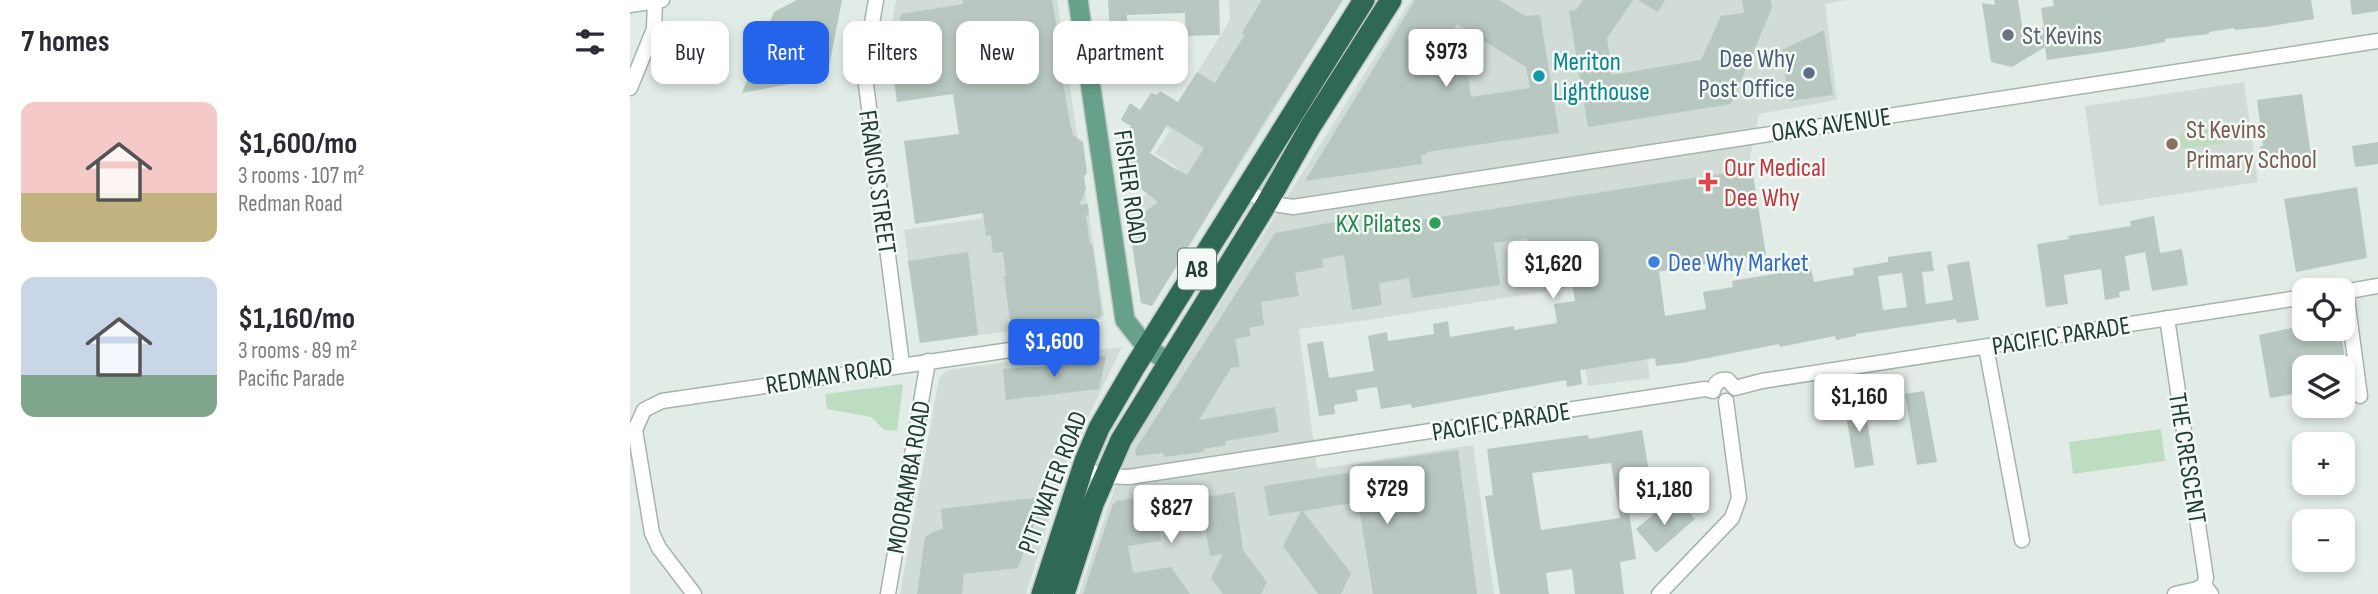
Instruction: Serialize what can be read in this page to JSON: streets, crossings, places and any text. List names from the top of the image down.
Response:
{
  "streets": {
    "highway": ["A8", "PITTWATER ROAD"],
    "main road": ["FISHER ROAD"],
    "street": [
      "OAKS AVENUE",
      "FRANCIS STREET",
      "PACIFIC PARADE",
      "REDMAN ROAD",
      "THE CRESCENT",
      "MOORAMBA ROAD"
    ]
  },
  "crossings": [
    ["OAKS AVENUE", "PITTWATER ROAD"],
    ["FRANCIS STREET", "REDMAN ROAD"],
    ["FISHER ROAD", "PITTWATER ROAD"],
    ["PACIFIC PARADE", "THE CRESCENT"],
    ["PACIFIC PARADE", "PITTWATER ROAD"],
    ["REDMAN ROAD", "MOORAMBA ROAD"]
  ],
  "places": {
    "other": [
      "St Kevins",
      "Dee Why Post Office",
      "Meriton Lighthouse",
      "St Kevins Primary School",
      "KX Pilates",
      "Dee Why Market"
    ],
    "health": ["Our Medical Dee Why"]
  },
  "page": {
    "heading": "7 homes",
    "chip": [
      "Buy",
      "Rent",
      "Filters",
      "New",
      "Apartment"
    ],
    "price": [
      "$973",
      "$1,620",
      "$1,600",
      "$1,160",
      "$729",
      "$1,180",
      "$827"
    ],
    "list": [
      {
        "name": "$1,600/mo",
        "note": "3 rooms · 107 m² · Redman Road"
      },
      {
        "name": "$1,160/mo",
        "note": "3 rooms · 89 m² · Pacific Parade"
      }
    ],
    "map_buttons": ["+", "−"]
  }
}
